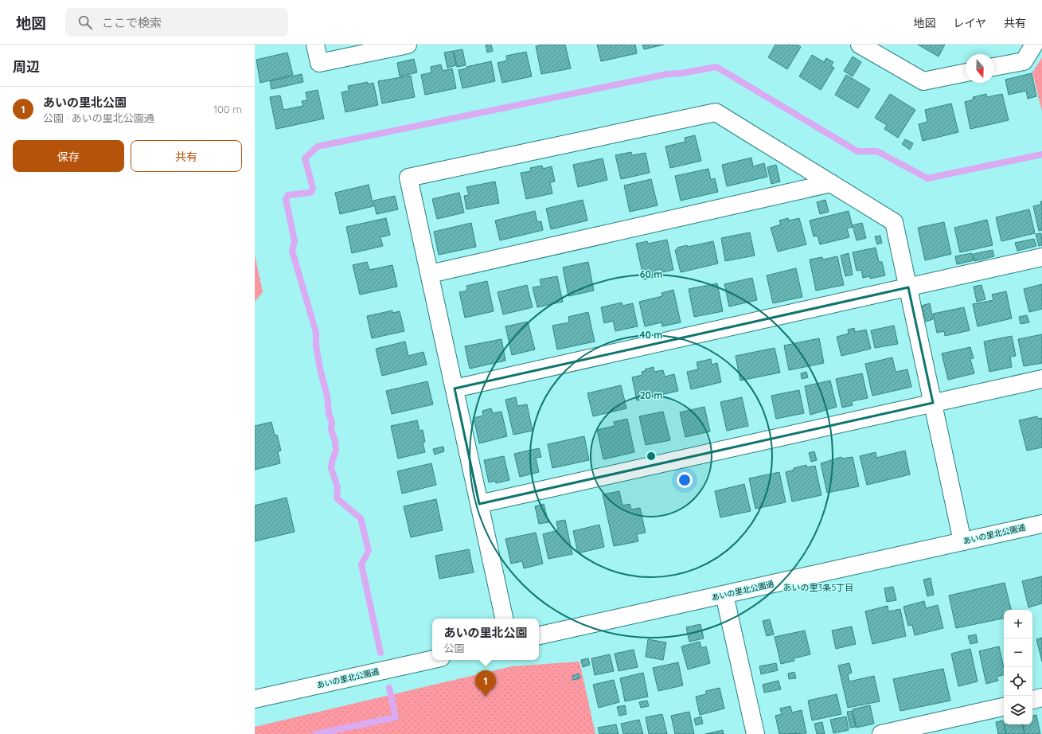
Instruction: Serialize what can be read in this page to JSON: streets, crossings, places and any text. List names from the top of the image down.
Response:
{
  "streets": {
    "street": ["あいの里北公園通"]
  },
  "districts": ["あいの里3条5丁目"],
  "north": "bottom",
  "page": {
    "header": "地図",
    "search": "ここで検索",
    "nav": ["地図", "レイヤ", "共有"],
    "heading": "周辺",
    "list": [
      {
        "mark": "1",
        "name": "あいの里北公園",
        "note": "公園 · あいの里北公園通",
        "value": "100 m"
      }
    ],
    "buttons": ["保存", "共有"],
    "map_buttons": ["+", "−"],
    "popup": ["あいの里北公園", "公園"],
    "pins": "1"
  },
  "rings": ["60 m", "40 m", "20 m"]
}
